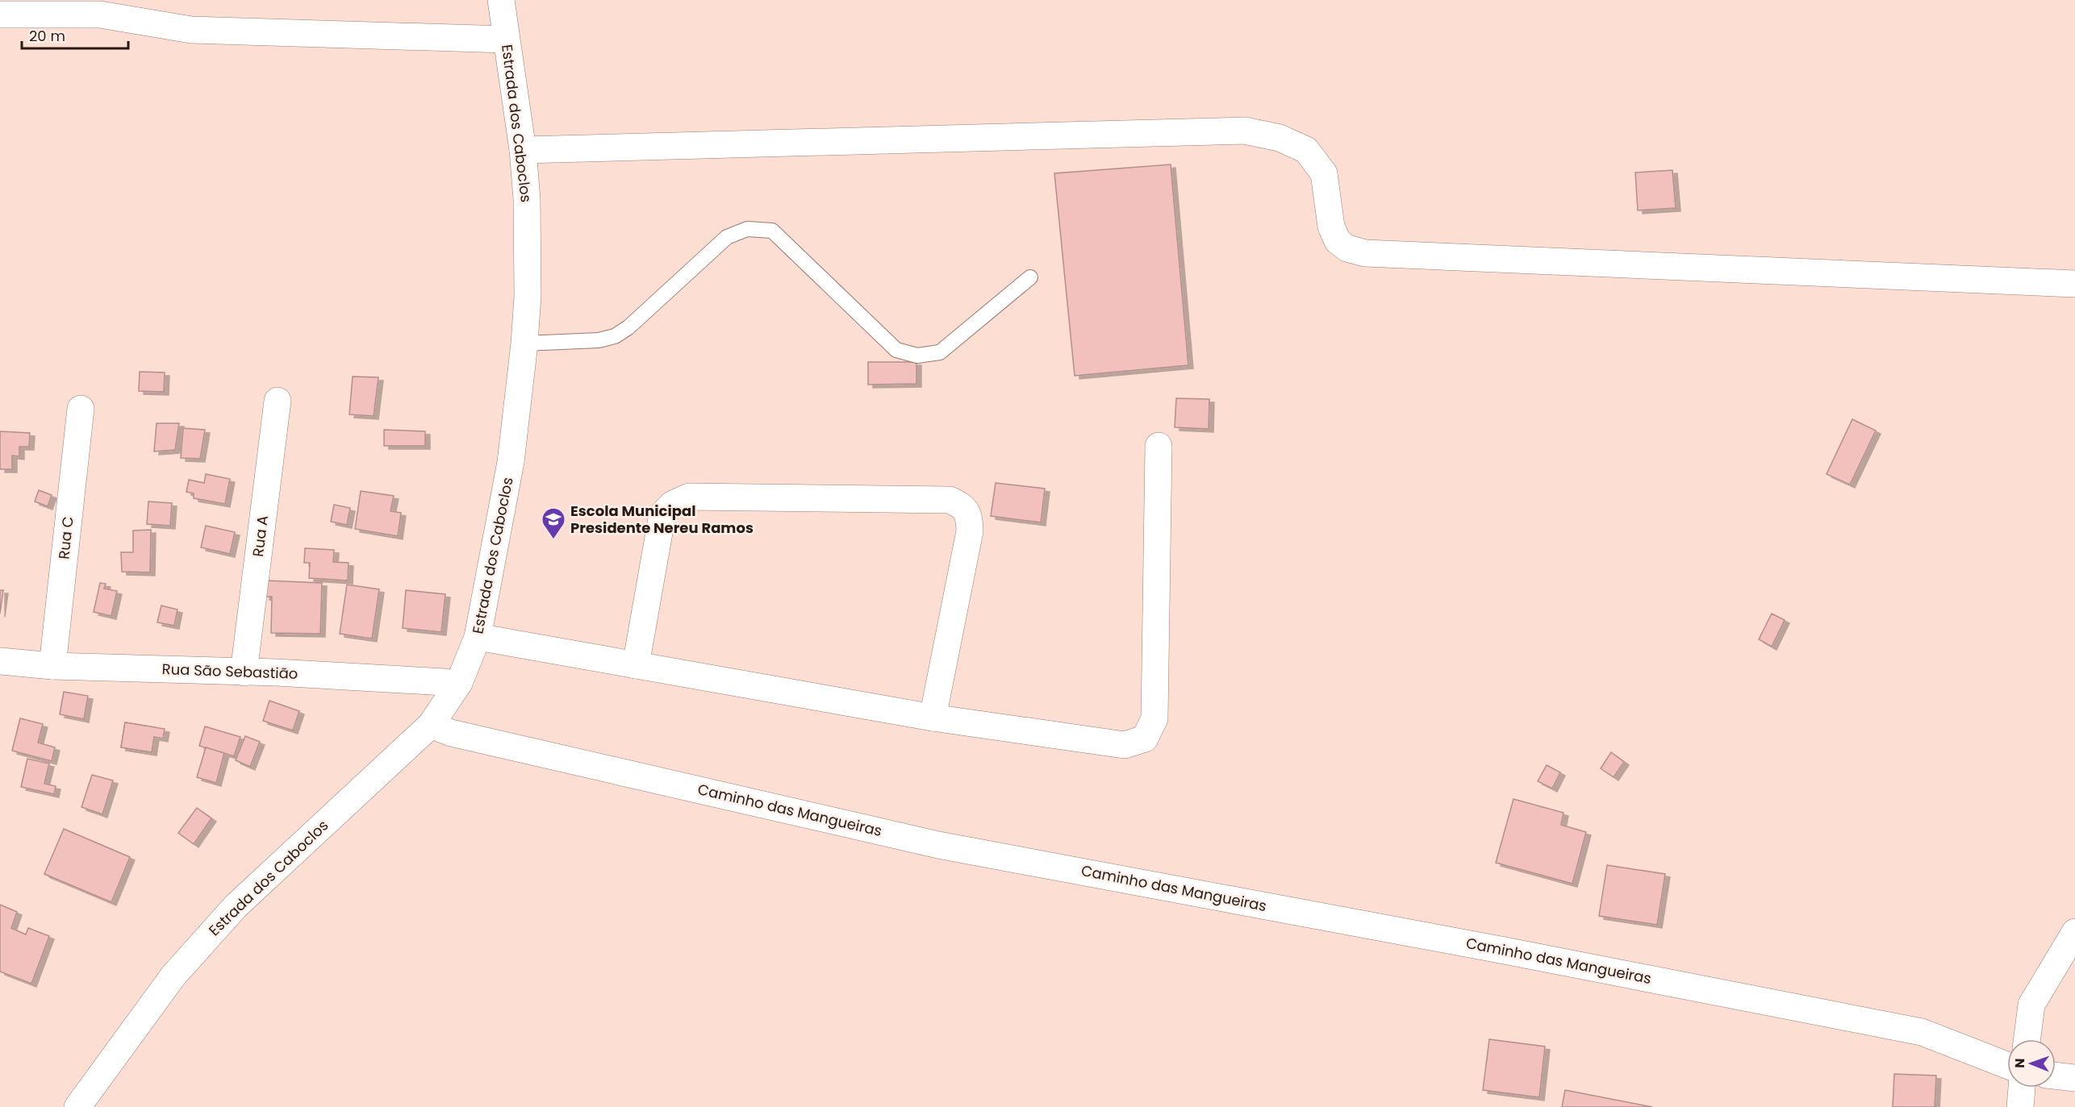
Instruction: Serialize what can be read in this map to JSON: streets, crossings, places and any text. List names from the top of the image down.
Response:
{
  "streets": {
    "street": [
      "Estrada dos Caboclos",
      "Rua A",
      "Rua C",
      "Rua São Sebastião",
      "Caminho das Mangueiras"
    ]
  },
  "crossings": [
    ["Estrada dos Caboclos", "Rua São Sebastião"],
    ["Estrada dos Caboclos", "Caminho das Mangueiras"],
    ["Rua A", "Rua São Sebastião"],
    ["Rua C", "Rua São Sebastião"]
  ],
  "places": {
    "school or university": ["Escola Municipal Presidente Nereu Ramos"]
  },
  "scale_bar": "20 m",
  "north": "left"
}
